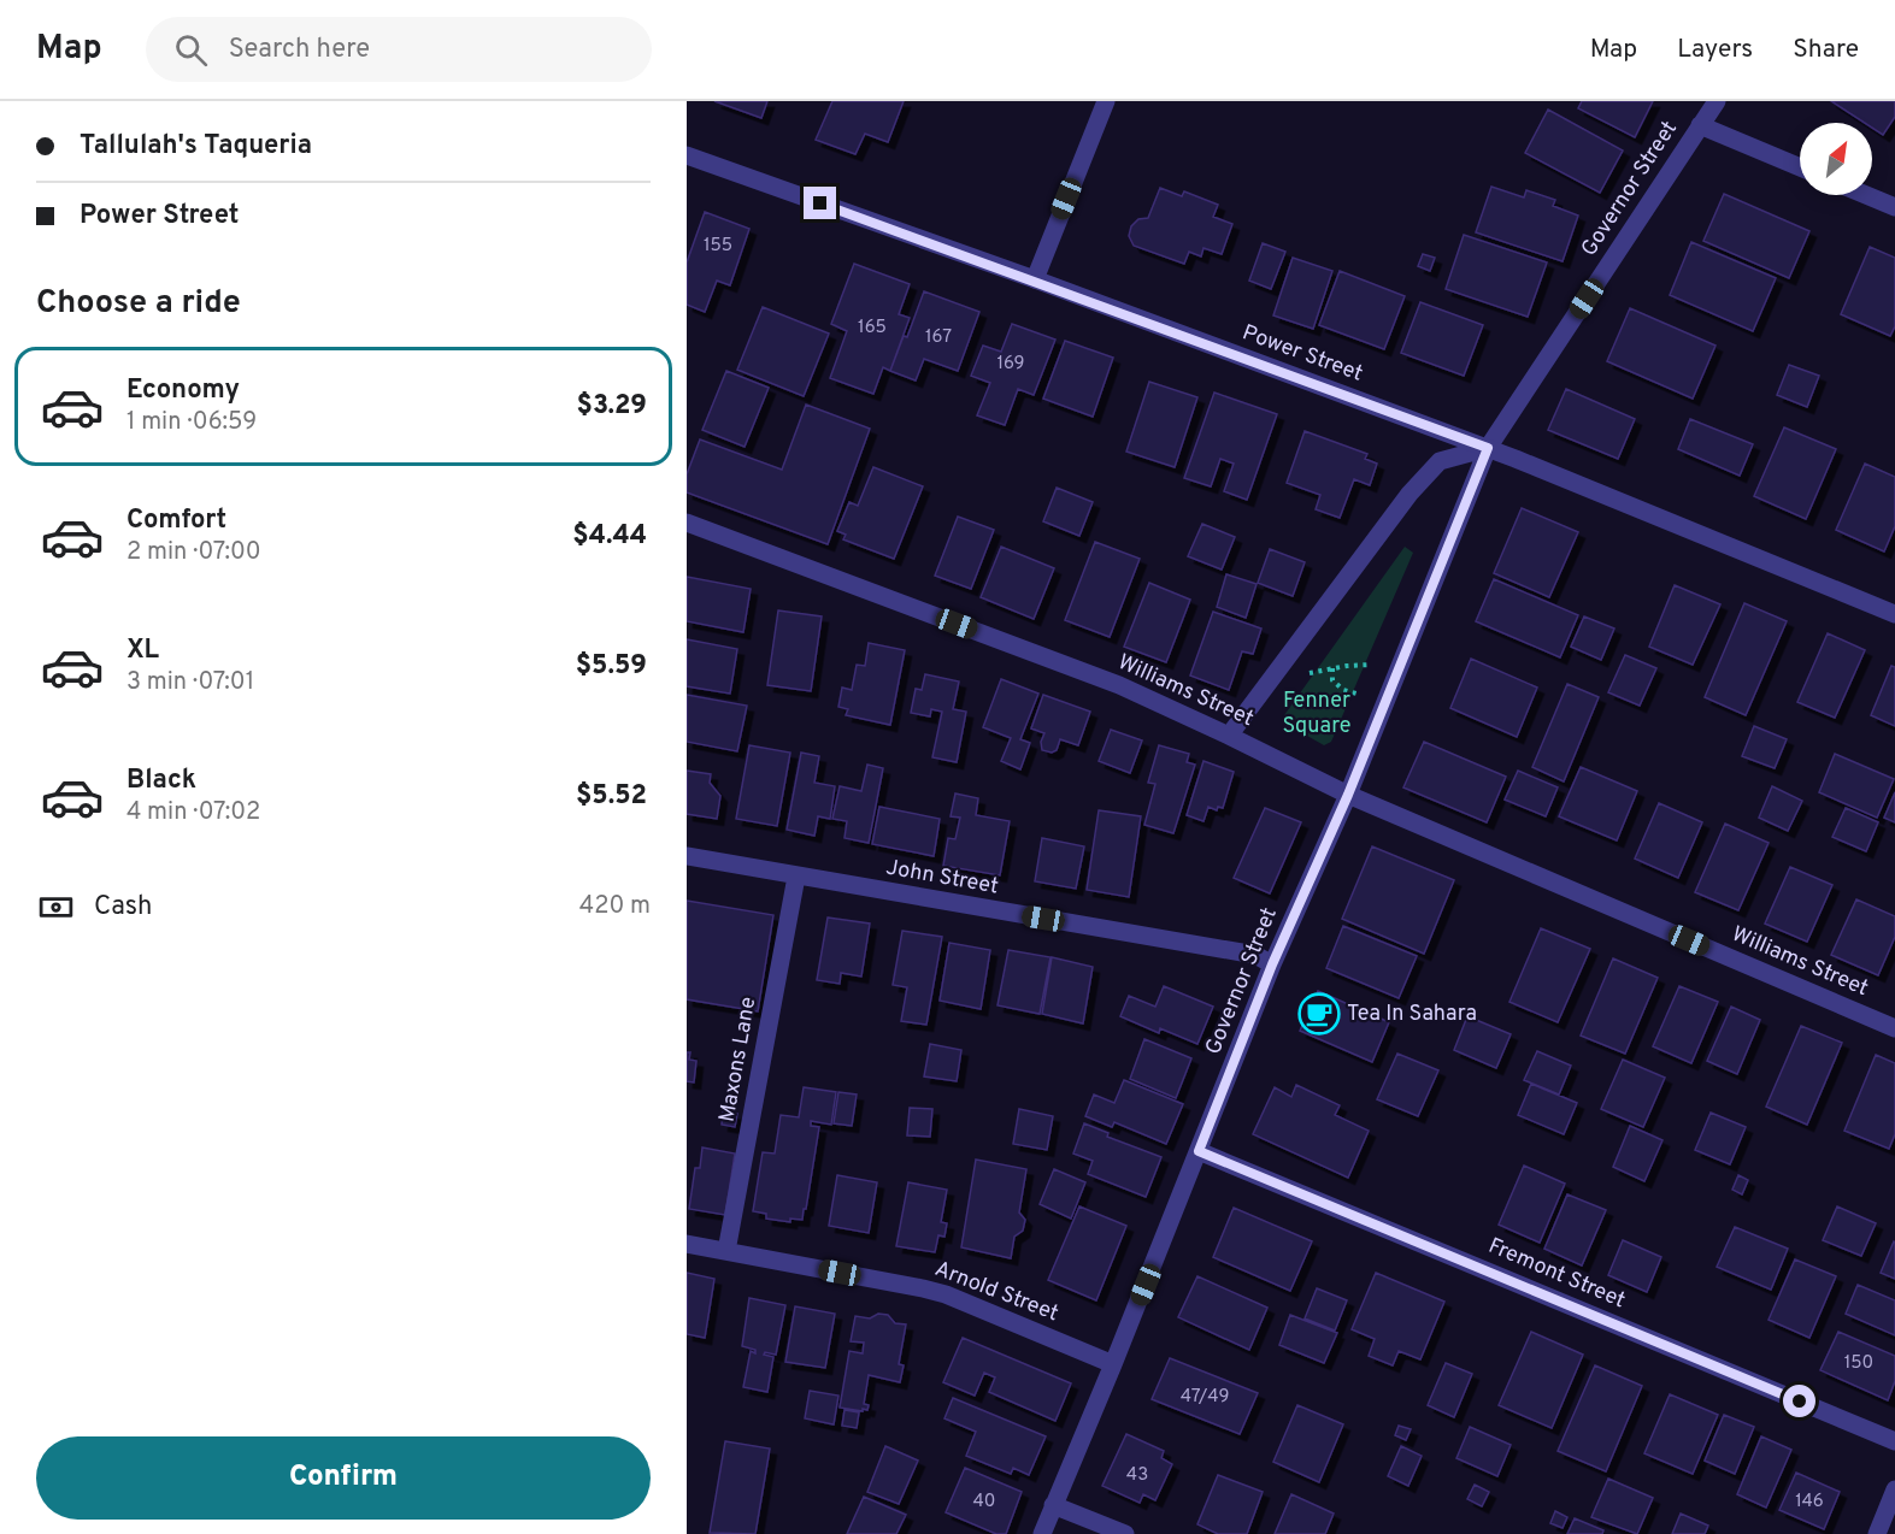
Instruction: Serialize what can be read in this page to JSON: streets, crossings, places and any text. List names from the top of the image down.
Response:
{
  "streets": {
    "street": [
      "Governor Street",
      "Power Street",
      "Williams Street",
      "John Street",
      "Maxons Lane",
      "Fremont Street",
      "Arnold Street"
    ]
  },
  "crossings": [
    ["Governor Street", "Power Street"],
    ["Governor Street", "Williams Street"],
    ["Governor Street", "John Street"],
    ["Governor Street", "Fremont Street"],
    ["Governor Street", "Arnold Street"],
    ["John Street", "Maxons Lane"],
    ["Maxons Lane", "Arnold Street"]
  ],
  "parks": ["Fenner Square"],
  "places": {
    "cafe": ["Tea In Sahara"]
  },
  "house_numbers": [
    "155",
    "165",
    "167",
    "169",
    "150",
    "47/49",
    "43",
    "40",
    "146"
  ],
  "north": "top right",
  "page": {
    "header": "Map",
    "search": "Search here",
    "nav": ["Map", "Layers", "Share"],
    "banner": ["Tallulah's Taqueria", "Power Street"],
    "heading": "Choose a ride",
    "list": [
      {
        "name": "Economy",
        "note": "1 min · 06:59",
        "value": "$3.29"
      },
      {
        "name": "Comfort",
        "note": "2 min · 07:00",
        "value": "$4.44"
      },
      {
        "name": "XL",
        "note": "3 min · 07:01",
        "value": "$5.59"
      },
      {
        "name": "Black",
        "note": "4 min · 07:02",
        "value": "$5.52"
      }
    ],
    "pay": ["Cash", "420 m"],
    "buttons": "Confirm"
  }
}
